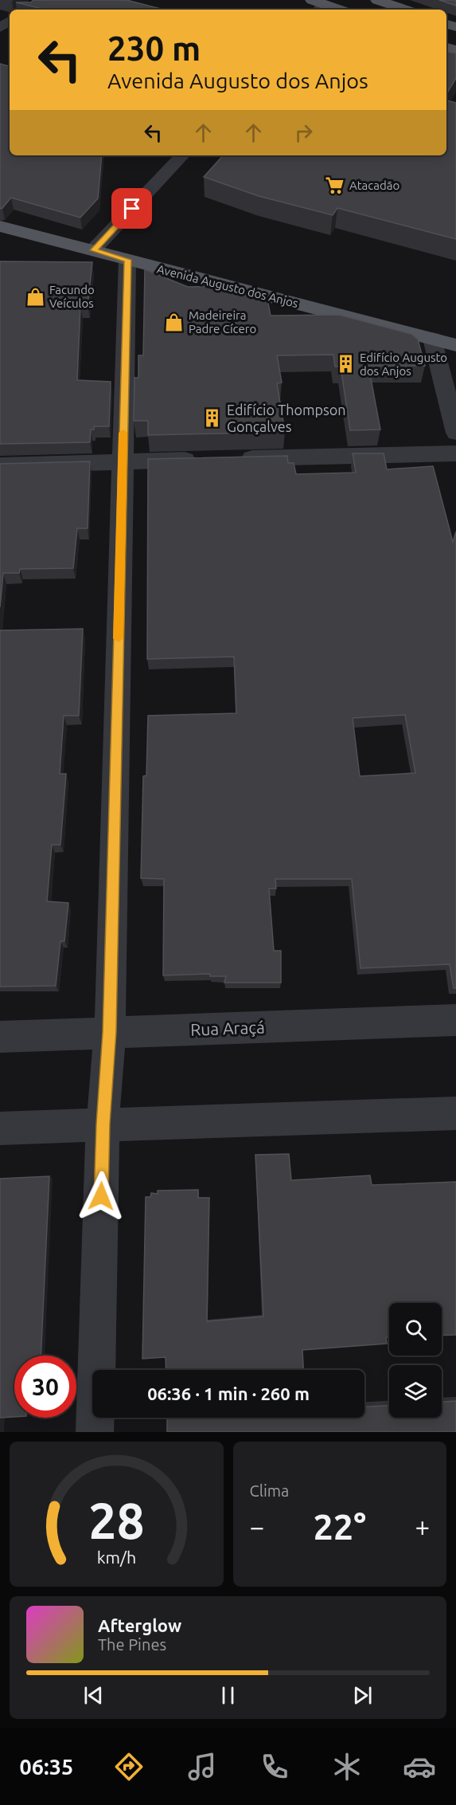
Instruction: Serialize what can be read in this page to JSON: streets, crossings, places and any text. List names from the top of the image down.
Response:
{
  "streets": {
    "main road": ["Avenida Augusto dos Anjos"],
    "street": ["Rua Araçá"]
  },
  "places": {
    "supermarket": ["Atacadão"],
    "shop": ["Facundo Veículos", "Madeireira Padre Cícero"],
    "building": ["Edifício Augusto dos Anjos", "Edifício Thompson Gonçalves"]
  },
  "page": {
    "turn": ["230 m", "Avenida Augusto dos Anjos"],
    "limit": "30",
    "trip": "06:36 · 1 min · 260 m",
    "tile": "Clima",
    "heat": ["−", "22°", "+"],
    "song": ["Afterglow", "The Pines"],
    "tabs": "06:35",
    "gauge": ["28", "km/h"]
  }
}
